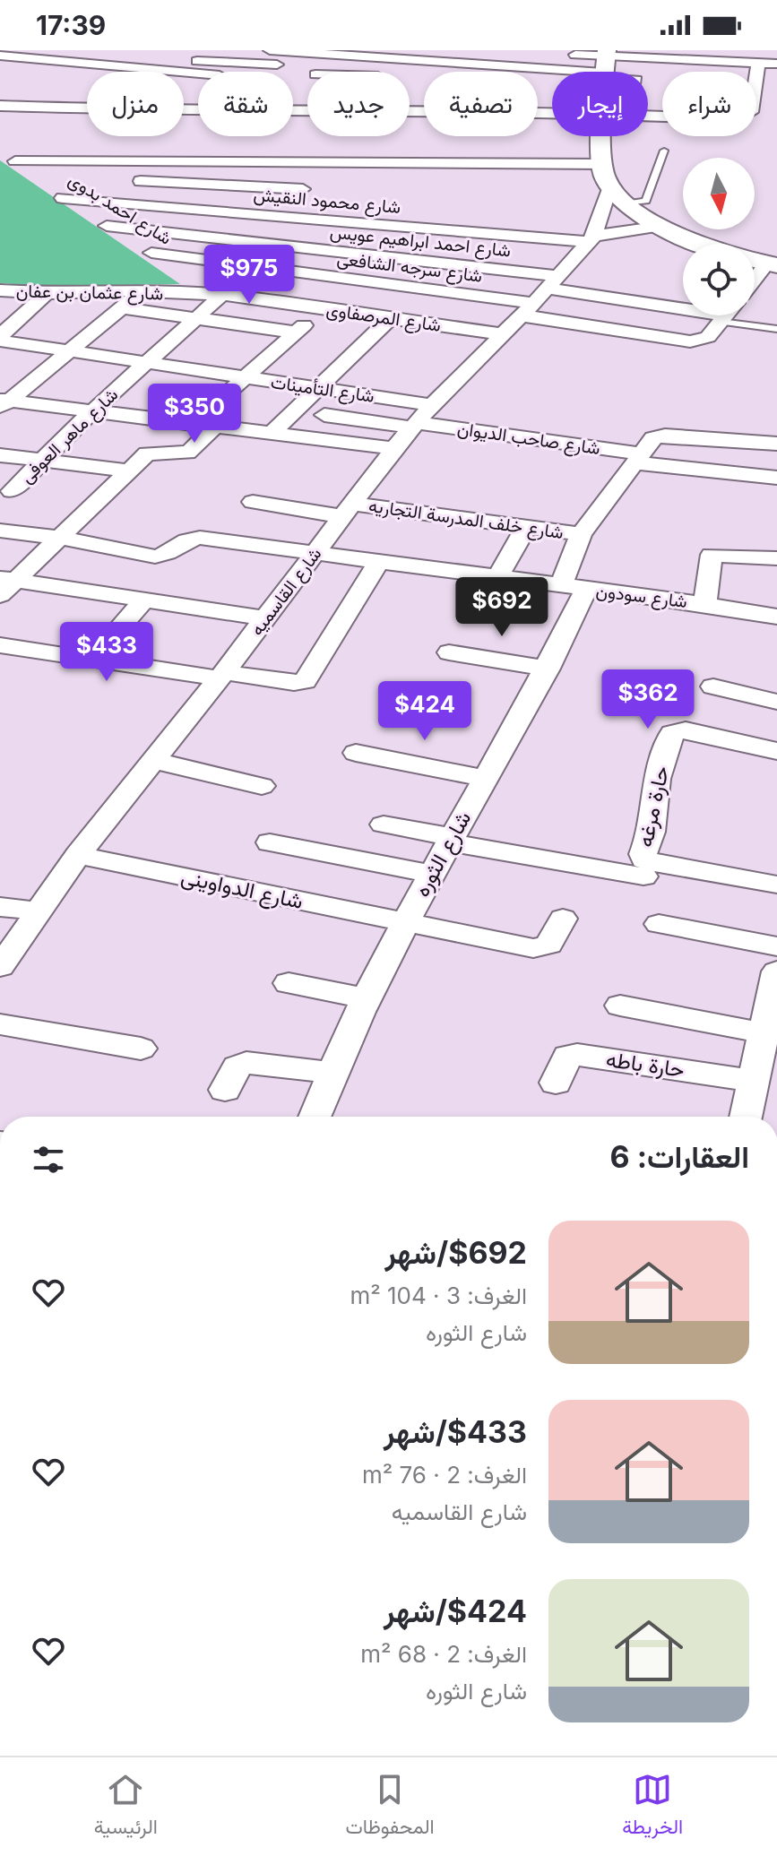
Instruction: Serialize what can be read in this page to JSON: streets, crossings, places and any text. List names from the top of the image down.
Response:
{
  "streets": {
    "street": [
      "شارع محمود النقيش",
      "شارع احمد بدوى",
      "شارع احمد ابراهيم عويس",
      "شارع سرجه الشافعى",
      "شارع عثمان بن عفان",
      "شارع المرصفاوى",
      "شارع التأمينات",
      "شارع ماهر العوفى",
      "شارع صاحب الديوان",
      "شارع خلف المدرسة التجاريه",
      "شارع القاسميه",
      "شارع سودون",
      "حارة مرغه",
      "شارع الثوره",
      "شارع الدواوينى",
      "حارة باطه"
    ]
  },
  "crossings": [
    ["شارع محمود النقيش", "شارع احمد بدوى"],
    ["شارع محمود النقيش", "شارع القاسميه"],
    ["شارع احمد بدوى", "شارع احمد ابراهيم عويس"],
    ["شارع احمد بدوى", "شارع سرجه الشافعى"],
    ["شارع احمد بدوى", "شارع عثمان بن عفان"],
    ["شارع احمد بدوى", "شارع المرصفاوى"],
    ["شارع احمد بدوى", "شارع ماهر العوفى"],
    ["شارع احمد ابراهيم عويس", "شارع سرجه الشافعى"],
    ["شارع احمد ابراهيم عويس", "شارع القاسميه"],
    ["شارع سرجه الشافعى", "شارع القاسميه"],
    ["شارع عثمان بن عفان", "شارع المرصفاوى"],
    ["شارع عثمان بن عفان", "شارع ماهر العوفى"],
    ["شارع المرصفاوى", "شارع ماهر العوفى"],
    ["شارع المرصفاوى", "شارع القاسميه"],
    ["شارع التأمينات", "شارع ماهر العوفى"],
    ["شارع التأمينات", "شارع القاسميه"],
    ["شارع صاحب الديوان", "شارع القاسميه"],
    ["شارع صاحب الديوان", "شارع الثوره"],
    ["شارع خلف المدرسة التجاريه", "شارع القاسميه"],
    ["شارع خلف المدرسة التجاريه", "شارع الثوره"],
    ["شارع القاسميه", "شارع سودون"],
    ["شارع القاسميه", "شارع الدواوينى"],
    ["شارع سودون", "شارع الثوره"],
    ["شارع الثوره", "شارع الدواوينى"]
  ],
  "north": "bottom",
  "page": {
    "status": "17:39",
    "chip": [
      "شراء",
      "إيجار",
      "تصفية",
      "جديد",
      "شقة",
      "منزل"
    ],
    "price": [
      "$975",
      "$350",
      "$692",
      "$433",
      "$362",
      "$424"
    ],
    "heading": "العقارات: 6",
    "list": [
      {
        "name": "$692/شهر",
        "note": "الغرف: 3 · 104 m² · شارع الثوره"
      },
      {
        "name": "$433/شهر",
        "note": "الغرف: 2 · 76 m² · شارع القاسميه"
      },
      {
        "name": "$424/شهر",
        "note": "الغرف: 2 · 68 m² · شارع الثوره"
      }
    ],
    "tabs": ["الخريطة", "المحفوظات", "الرئيسية"]
  }
}
